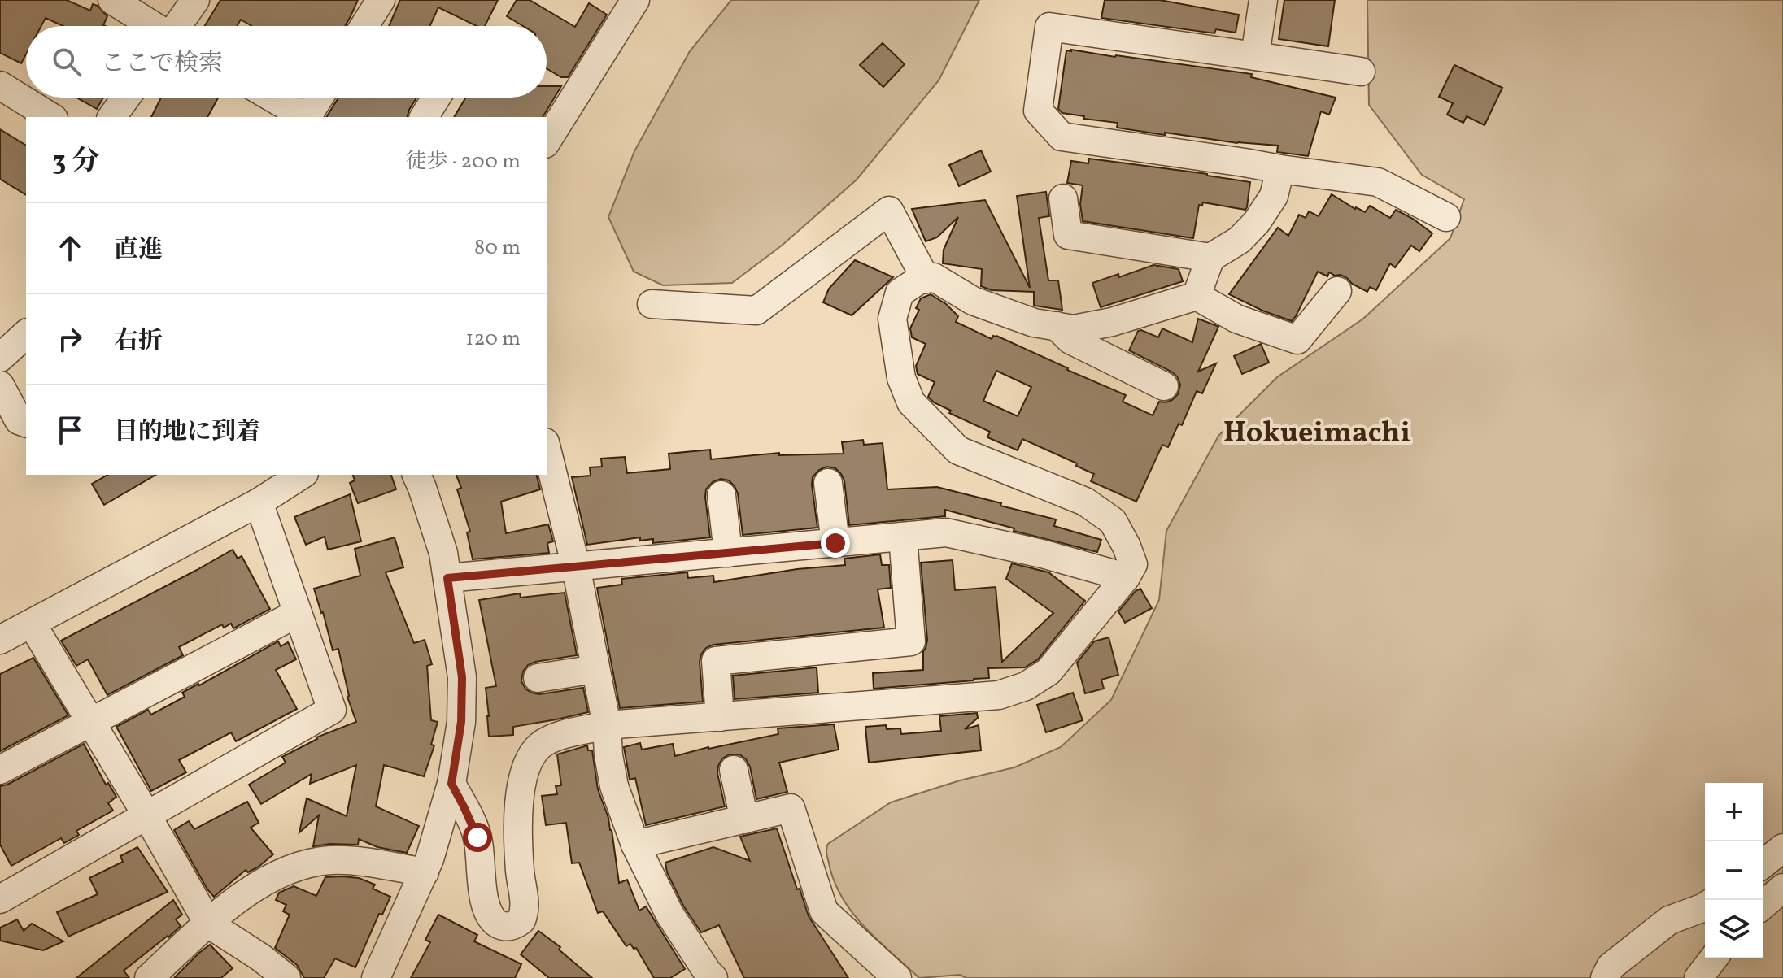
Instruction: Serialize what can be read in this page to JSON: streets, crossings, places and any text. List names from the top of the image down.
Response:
{
  "districts": ["Hokueimachi"],
  "page": {
    "search": "ここで検索",
    "heading": ["3 分", "徒歩 · 200 m"],
    "list": [
      ["直進", "80 m"],
      ["右折", "120 m"],
      "目的地に到着"
    ],
    "map_buttons": ["+", "−"]
  }
}
